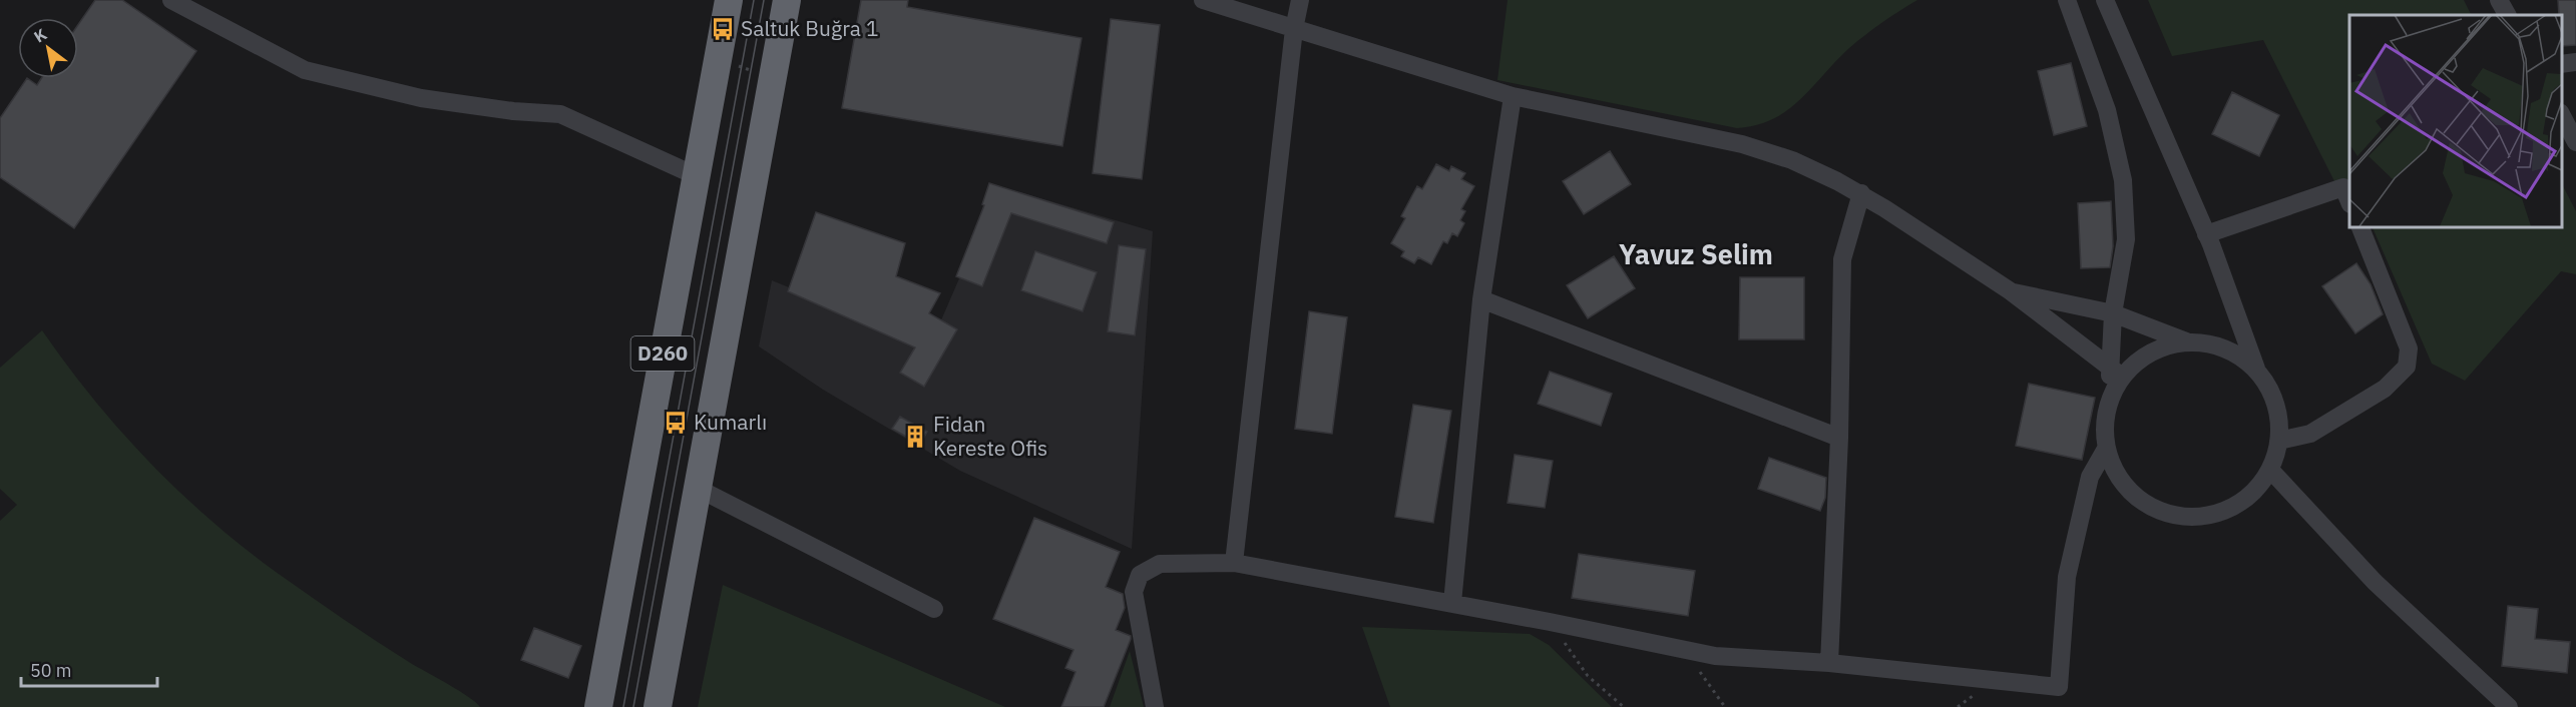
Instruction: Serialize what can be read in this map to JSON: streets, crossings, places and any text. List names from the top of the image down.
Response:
{
  "streets": {
    "highway": ["D260"]
  },
  "districts": ["Yavuz Selim"],
  "places": {
    "bus stop": ["Saltuk Buğra 1", "Kumarlı"],
    "building": ["Fidan Kereste Ofis"]
  },
  "scale_bar": "50 m",
  "north": "top left"
}
